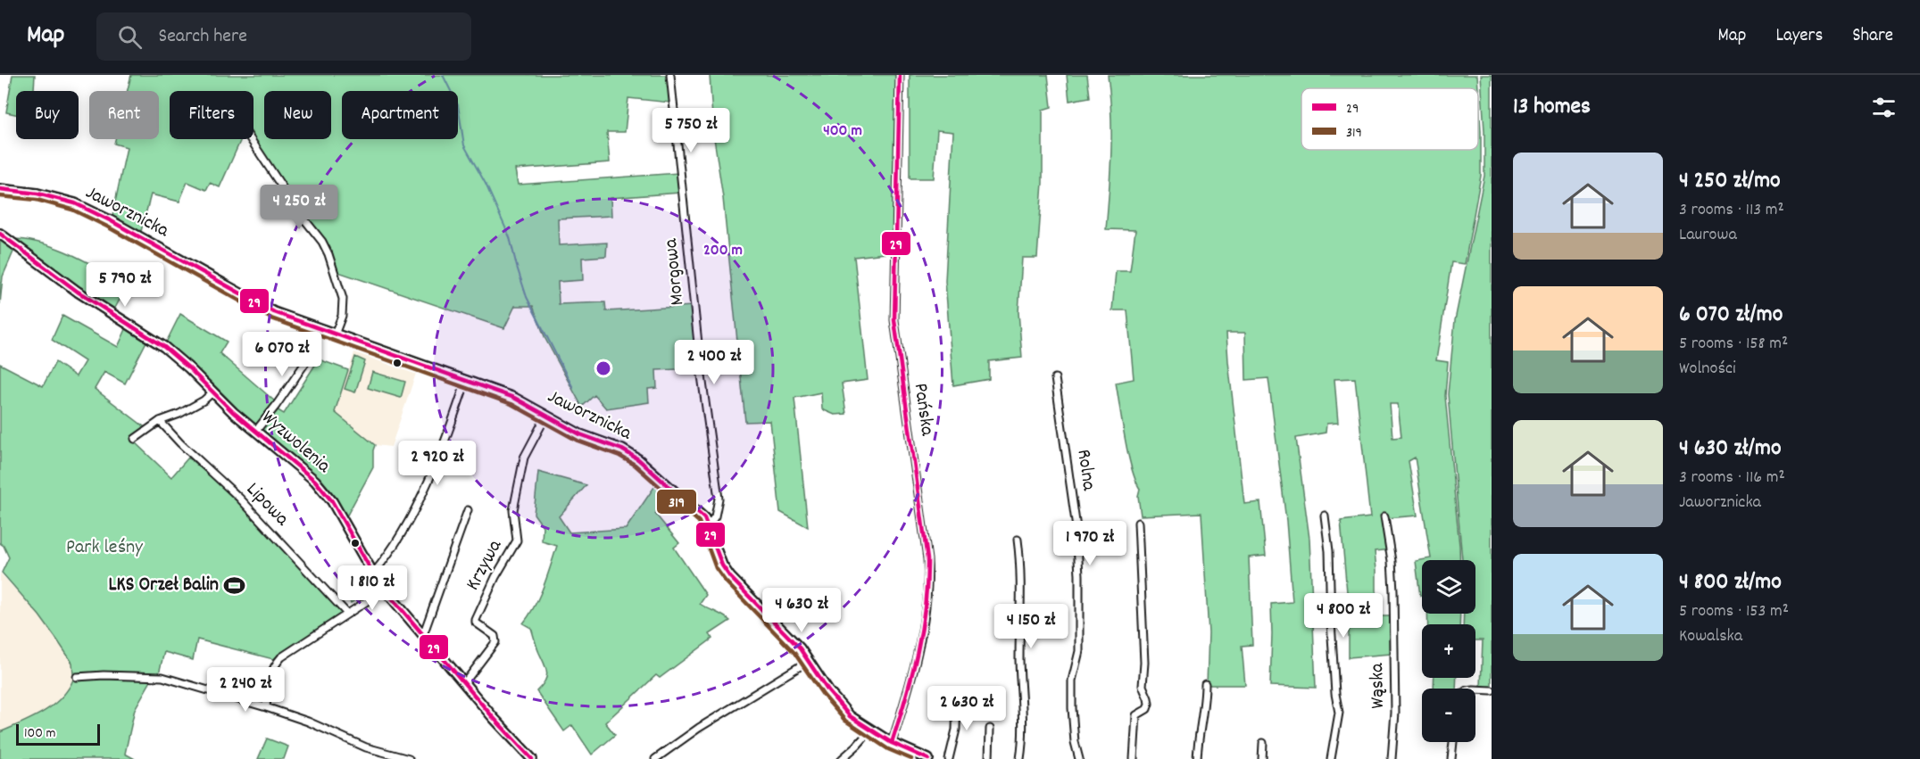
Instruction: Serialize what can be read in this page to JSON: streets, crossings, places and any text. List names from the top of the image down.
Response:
{
  "streets": {
    "street": [
      "Jaworznicka",
      "Morgowa",
      "Pańska",
      "Wyzwolenia",
      "Rolna",
      "Lipowa",
      "Krzywa",
      "Wąska"
    ]
  },
  "crossings": [
    ["Jaworznicka", "Morgowa"],
    ["Jaworznicka", "Pańska"],
    ["Jaworznicka", "Krzywa"],
    ["Wyzwolenia", "Krzywa"]
  ],
  "parks": ["Park leśny"],
  "places": {
    "sports": ["LKS Orzeł Balin"]
  },
  "lines": ["transit line 29", "transit line 319"],
  "legend": ["29", "319"],
  "scale_bar": "100 m",
  "page": {
    "header": "Map",
    "search": "Search here",
    "nav": ["Map", "Layers", "Share"],
    "heading": "13 homes",
    "chip": [
      "Buy",
      "Rent",
      "Filters",
      "New",
      "Apartment"
    ],
    "price": [
      "5 750 zł",
      "4 250 zł",
      "5 790 zł",
      "6 070 zł",
      "2 400 zł",
      "2 920 zł",
      "1 970 zł",
      "1 810 zł",
      "4 630 zł",
      "4 800 zł",
      "4 150 zł",
      "2 240 zł",
      "2 630 zł"
    ],
    "list": [
      {
        "name": "4 250 zł/mo",
        "note": "3 rooms · 113 m² · Laurowa"
      },
      {
        "name": "6 070 zł/mo",
        "note": "5 rooms · 158 m² · Wolności"
      },
      {
        "name": "4 630 zł/mo",
        "note": "3 rooms · 116 m² · Jaworznicka"
      },
      {
        "name": "4 800 zł/mo",
        "note": "5 rooms · 153 m² · Kowalska"
      }
    ],
    "map_buttons": ["+", "−"],
    "scale": "100 m"
  },
  "rings": ["400 m", "200 m"]
}
